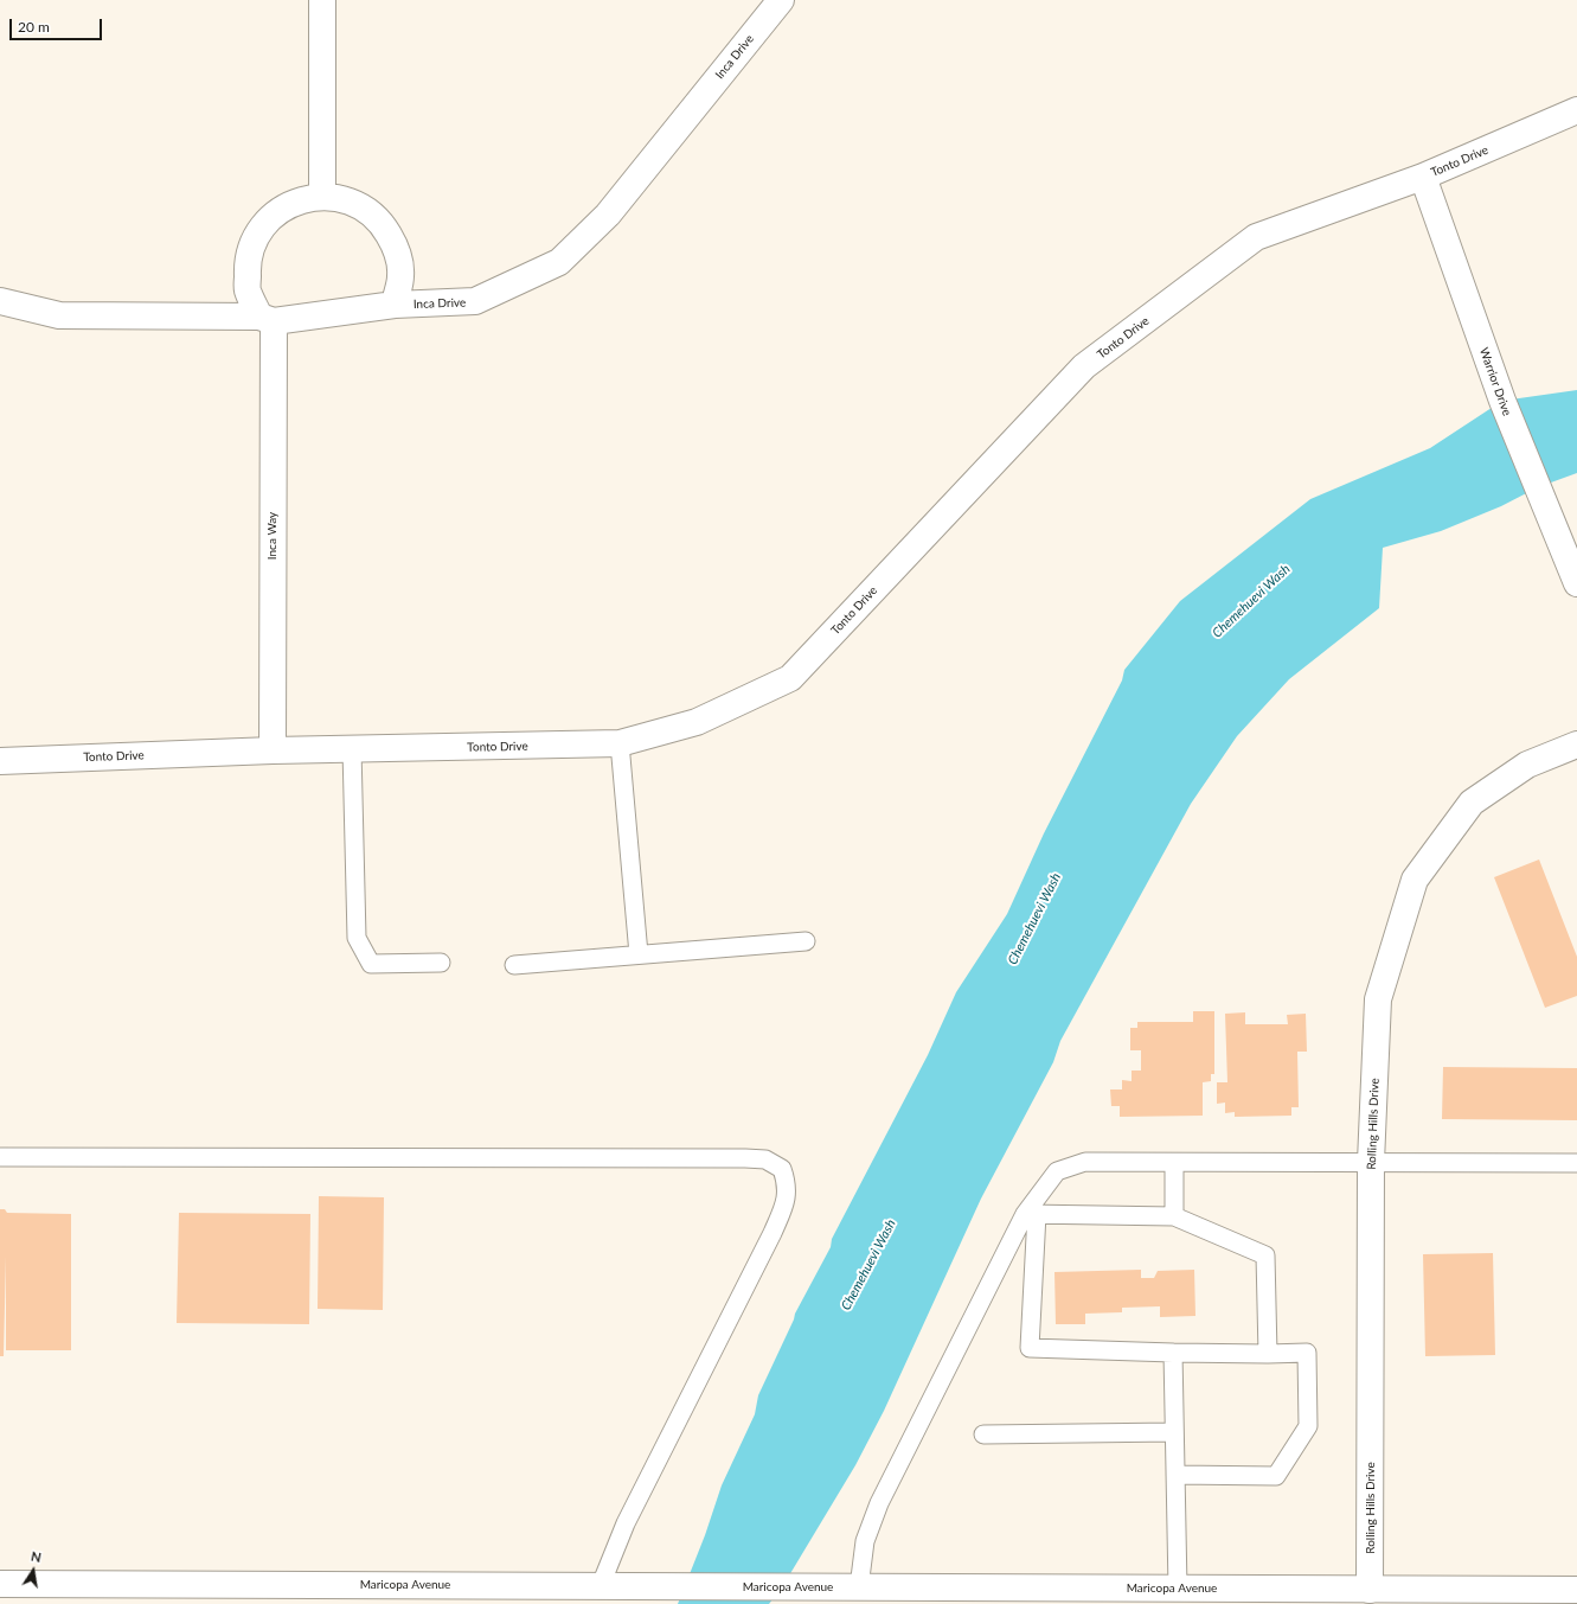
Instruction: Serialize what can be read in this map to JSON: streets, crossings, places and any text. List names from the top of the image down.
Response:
{
  "streets": {
    "street": [
      "Inca Drive",
      "Tonto Drive",
      "Warrior Drive",
      "Inca Way",
      "Rolling Hills Drive",
      "Maricopa Avenue"
    ]
  },
  "crossings": [
    ["Inca Drive", "Inca Way"],
    ["Tonto Drive", "Warrior Drive"],
    ["Tonto Drive", "Inca Way"],
    ["Rolling Hills Drive", "Maricopa Avenue"]
  ],
  "water": ["Chemehuevi Wash"],
  "scale_bar": "20 m",
  "north": "top"
}
